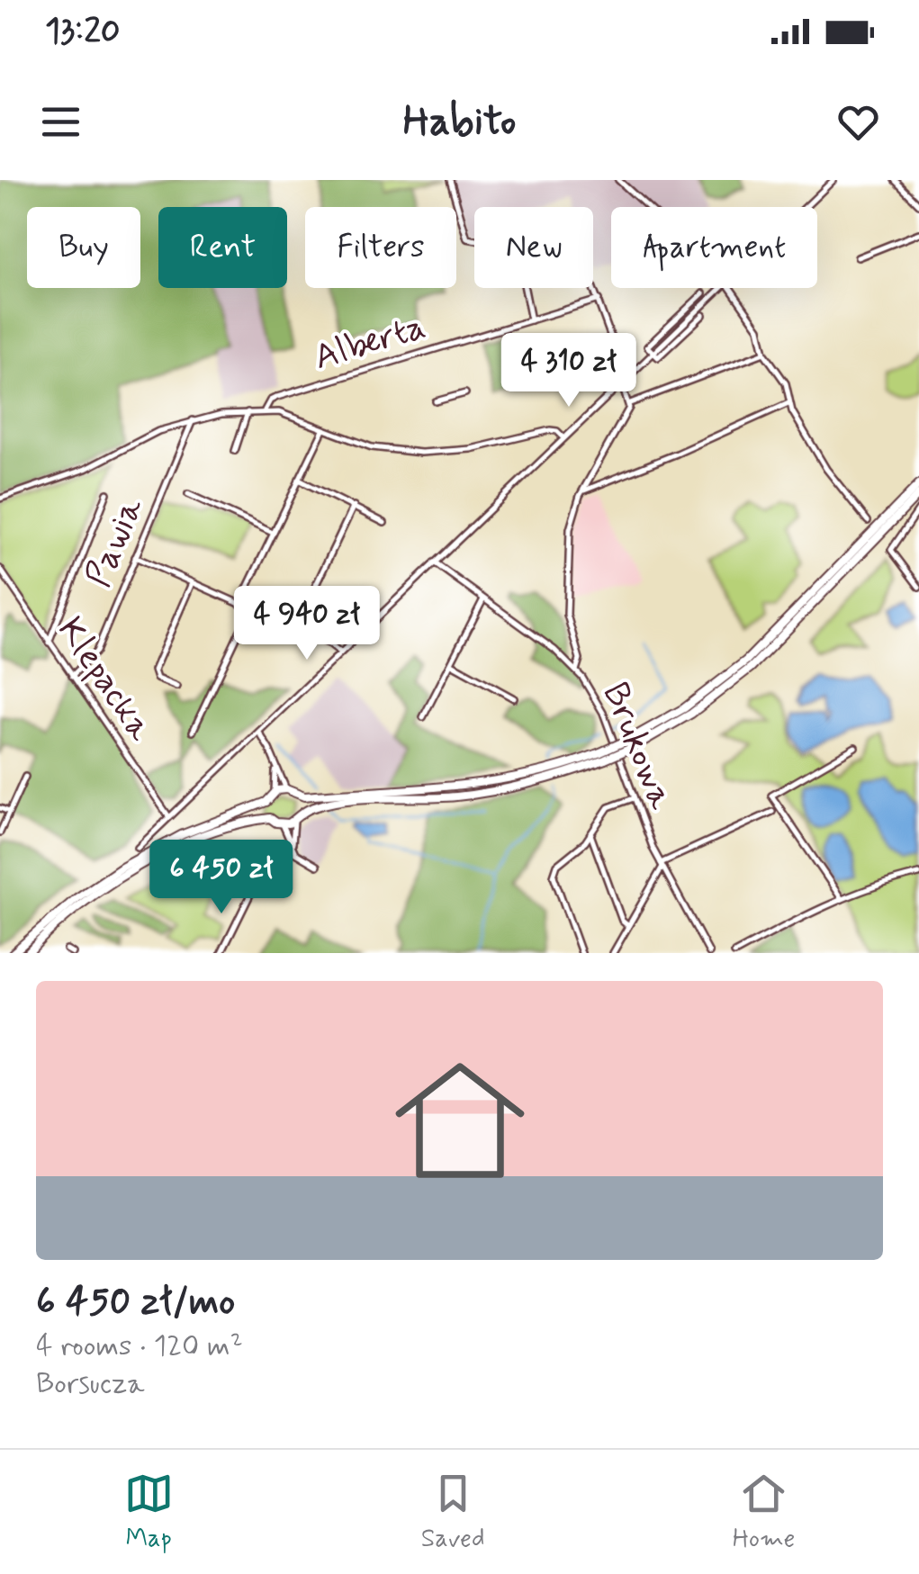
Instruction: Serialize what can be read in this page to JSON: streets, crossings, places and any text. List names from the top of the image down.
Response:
{
  "streets": {
    "street": [
      "Alberta",
      "Pawia",
      "Klepacka",
      "Brukowa"
    ]
  },
  "crossings": [
    ["Pawia", "Klepacka"]
  ],
  "page": {
    "status": "13:20",
    "header": "Habito",
    "chip": [
      "Buy",
      "Rent",
      "Filters",
      "New",
      "Apartment"
    ],
    "price": ["4 310 zł", "4 940 zł", "6 450 zł"],
    "list": [
      {
        "name": "6 450 zł/mo",
        "note": "4 rooms · 120 m² · Borsucza"
      }
    ],
    "tabs": ["Map", "Saved", "Home"]
  }
}
